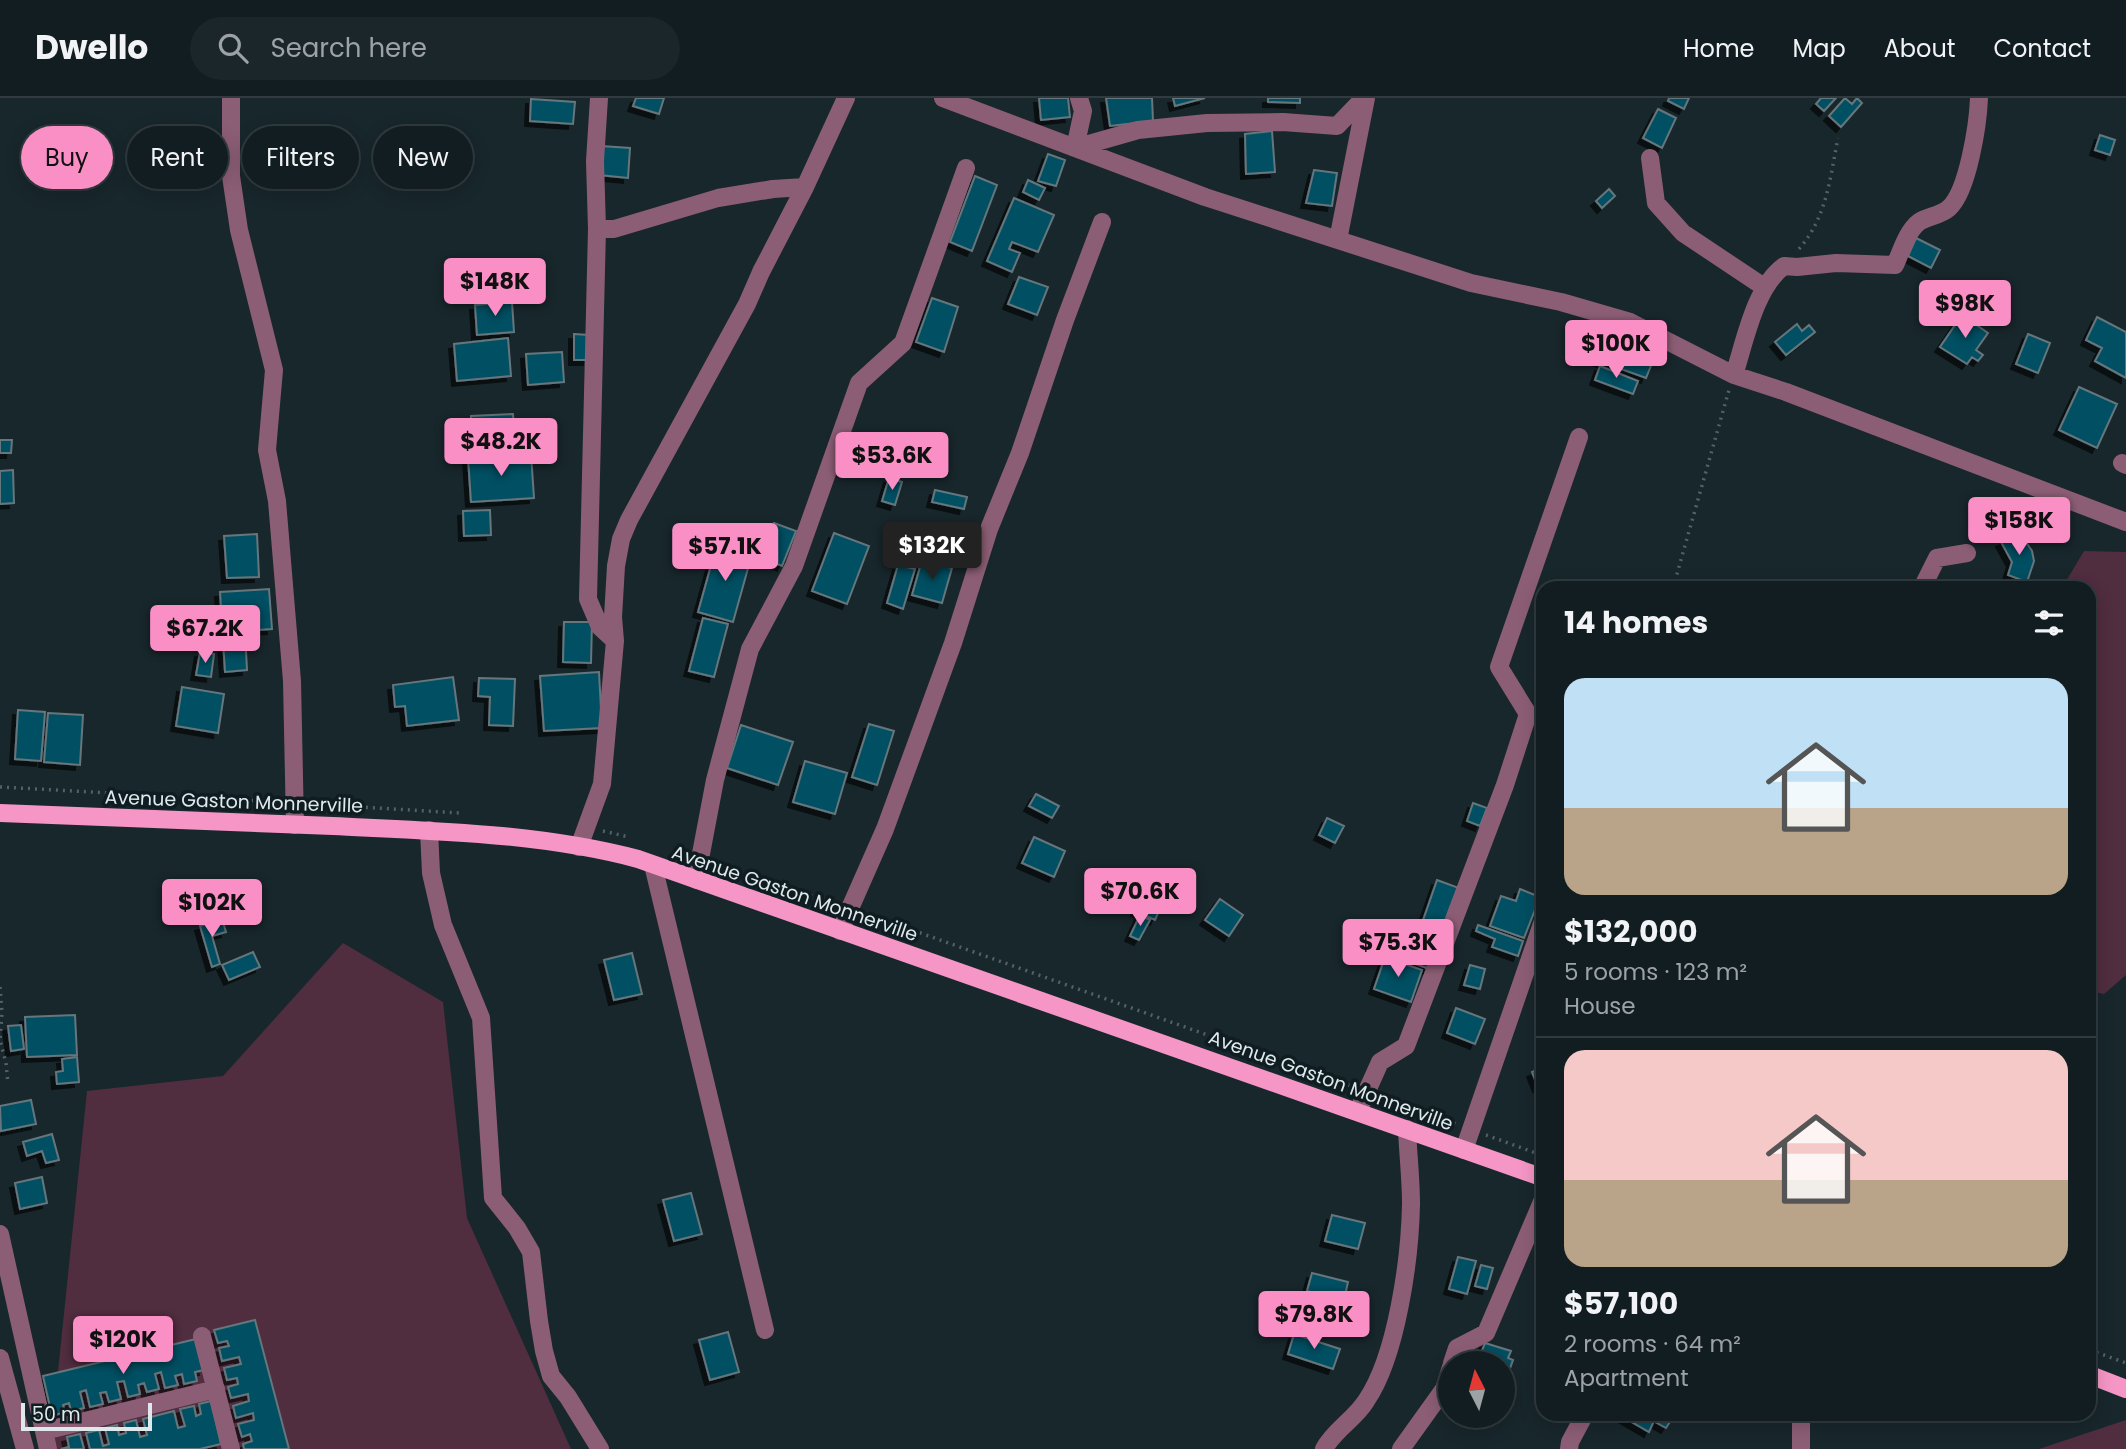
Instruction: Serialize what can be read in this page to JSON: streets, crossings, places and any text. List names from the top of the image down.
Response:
{
  "streets": {
    "main road": ["Avenue Gaston Monnerville"]
  },
  "scale_bar": "50 m",
  "north": "top",
  "page": {
    "header": "Dwello",
    "search": "Search here",
    "nav": [
      "Home",
      "Map",
      "About",
      "Contact"
    ],
    "chip": [
      "Buy",
      "Rent",
      "Filters",
      "New"
    ],
    "price": [
      "$148K",
      "$98K",
      "$100K",
      "$48.2K",
      "$53.6K",
      "$158K",
      "$132K",
      "$57.1K",
      "$67.2K",
      "$70.6K",
      "$102K",
      "$75.3K",
      "$79.8K",
      "$120K"
    ],
    "heading": "14 homes",
    "list": [
      {
        "name": "$132,000",
        "note": "5 rooms · 123 m² · House"
      },
      {
        "name": "$57,100",
        "note": "2 rooms · 64 m² · Apartment"
      }
    ],
    "scale": "50 m"
  }
}
